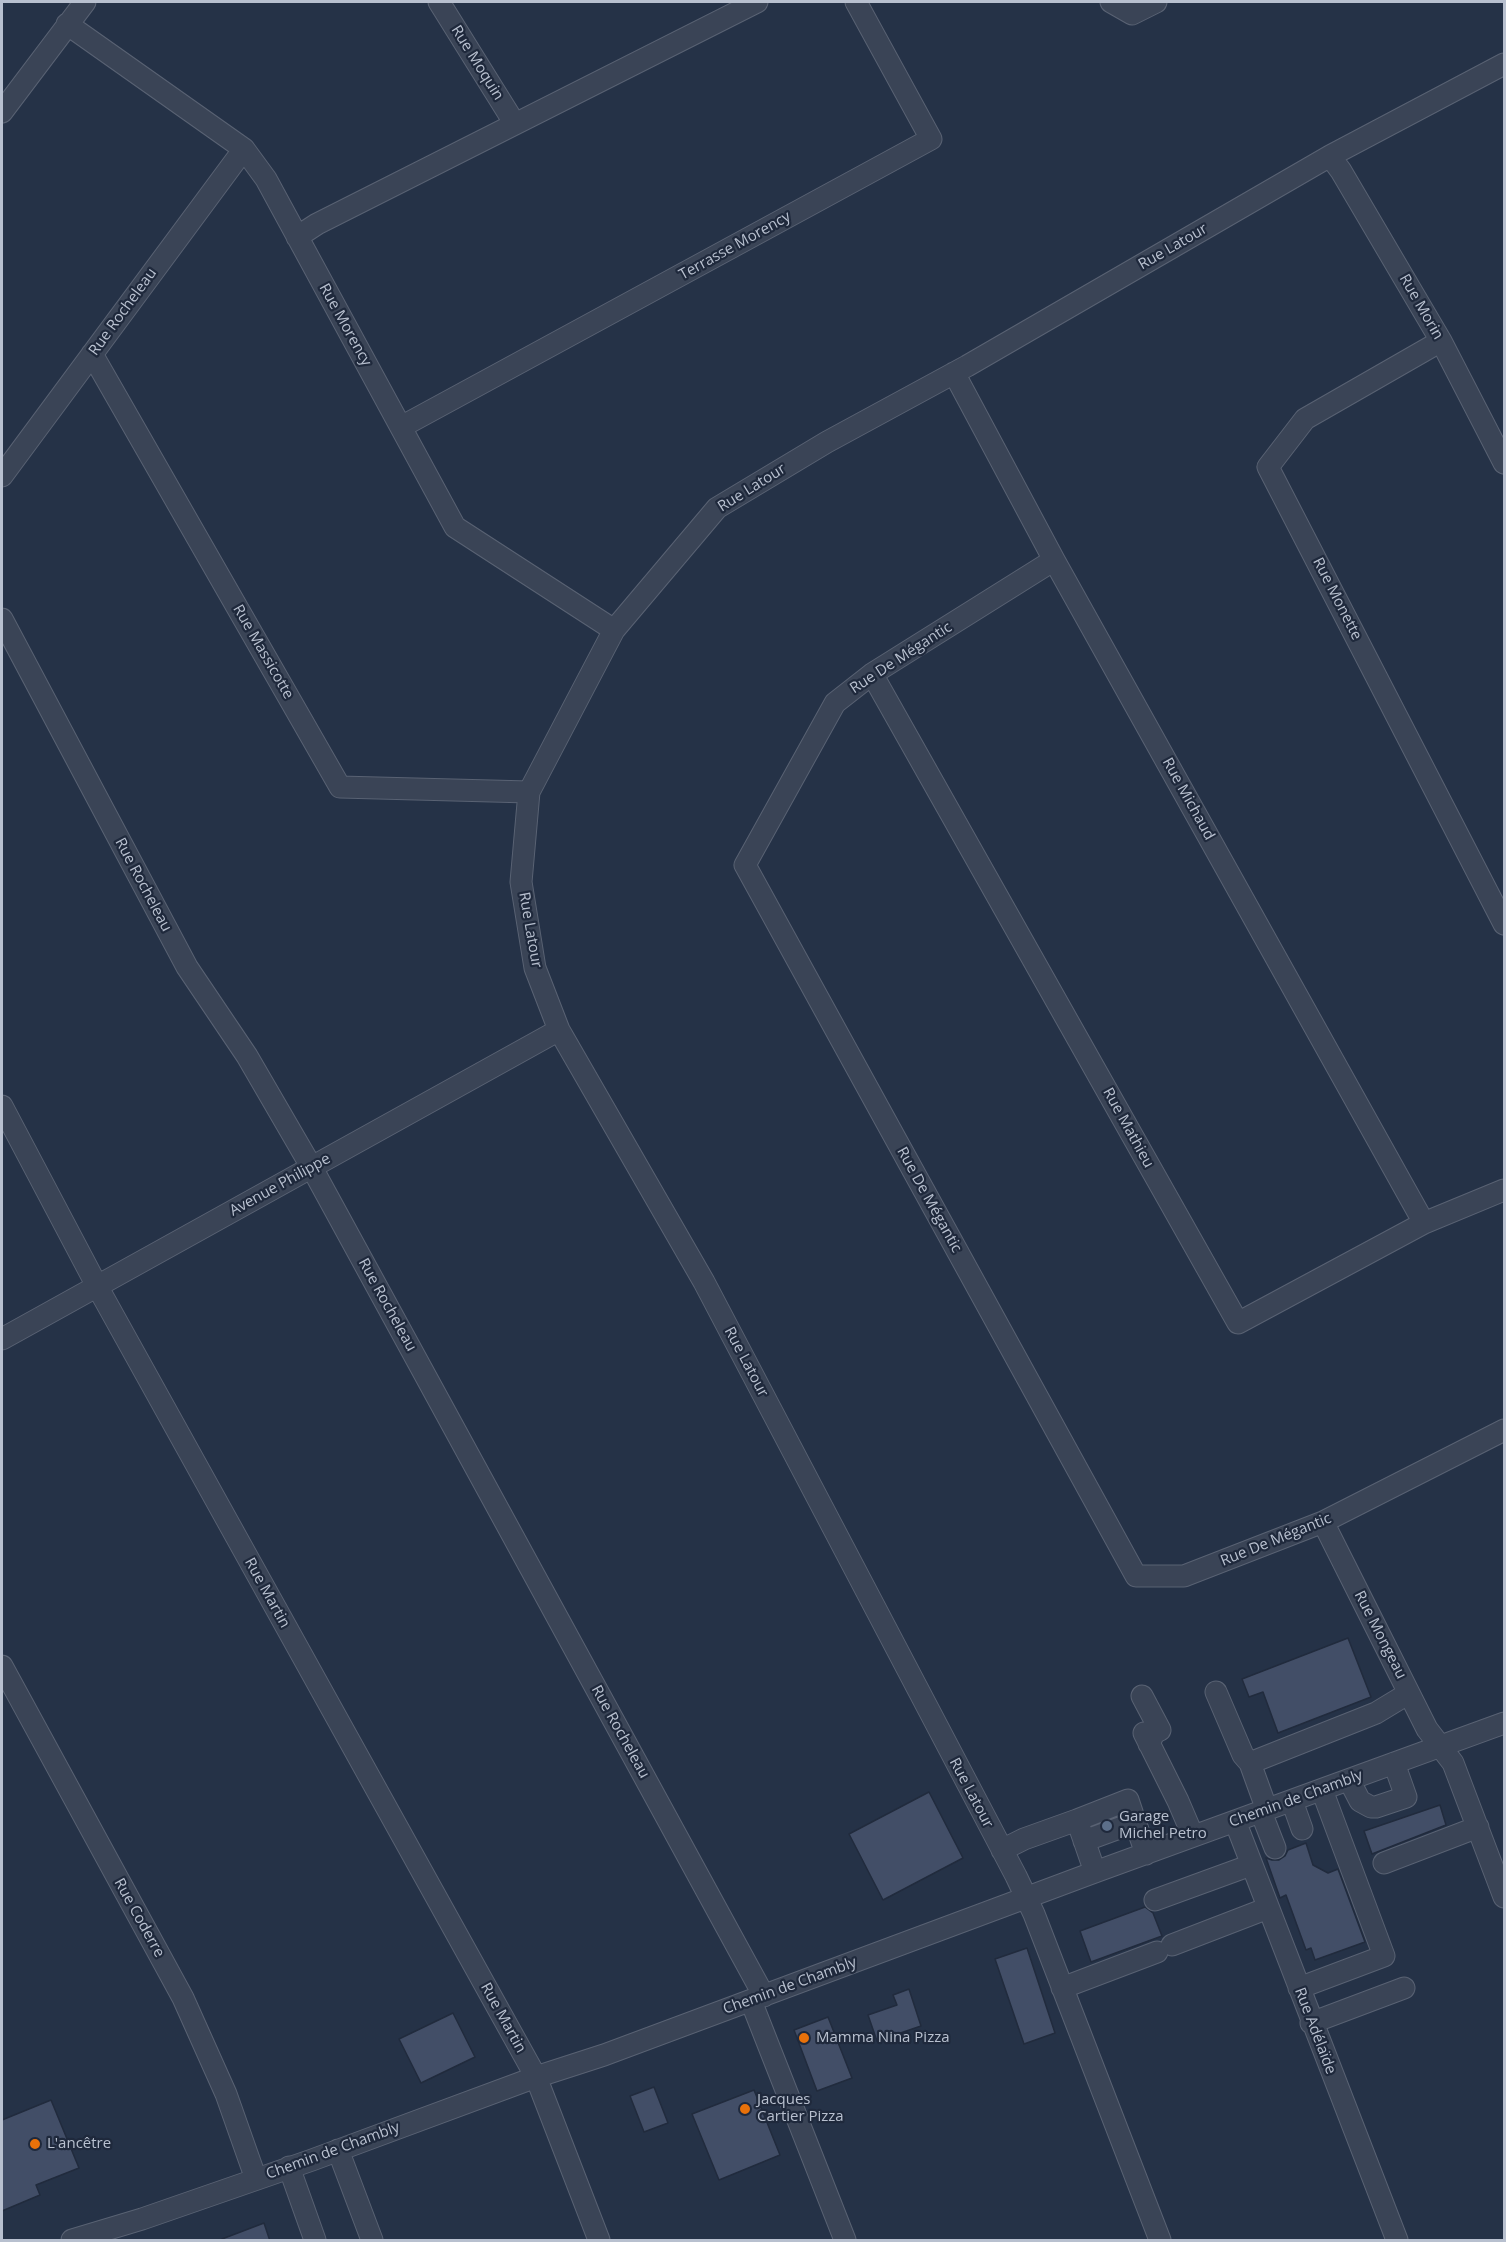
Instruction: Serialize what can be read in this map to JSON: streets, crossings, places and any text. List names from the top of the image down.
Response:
{
  "streets": {
    "street": [
      "Rue Moquin",
      "Terrasse Morency",
      "Rue Latour",
      "Rue Morin",
      "Rue Rocheleau",
      "Rue Morency",
      "Rue Monette",
      "Rue Massicotte",
      "Rue De Mégantic",
      "Rue Michaud",
      "Rue Mathieu",
      "Avenue Philippe",
      "Rue Martin",
      "Rue Mongeau",
      "Chemin de Chambly",
      "Rue Coderre",
      "Rue Adélaïde"
    ]
  },
  "crossings": [
    ["Terrasse Morency", "Rue Morency"],
    ["Rue Latour", "Rue Morin"],
    ["Rue Latour", "Rue Morency"],
    ["Rue Latour", "Rue Massicotte"],
    ["Rue Latour", "Rue Michaud"],
    ["Rue Latour", "Avenue Philippe"],
    ["Rue Latour", "Chemin de Chambly"],
    ["Rue Morin", "Rue Monette"],
    ["Rue Rocheleau", "Rue Morency"],
    ["Rue Rocheleau", "Rue Massicotte"],
    ["Rue Rocheleau", "Avenue Philippe"],
    ["Rue Rocheleau", "Chemin de Chambly"],
    ["Rue De Mégantic", "Rue Michaud"],
    ["Rue De Mégantic", "Rue Mathieu"],
    ["Rue De Mégantic", "Rue Mongeau"],
    ["Rue Michaud", "Rue Mathieu"],
    ["Avenue Philippe", "Rue Martin"],
    ["Rue Martin", "Chemin de Chambly"],
    ["Rue Mongeau", "Chemin de Chambly"],
    ["Chemin de Chambly", "Rue Coderre"],
    ["Chemin de Chambly", "Rue Adélaïde"]
  ],
  "places": [
    "Garage Michel Petro",
    "Mamma Nina Pizza",
    "Jacques Cartier Pizza",
    "L'ancêtre"
  ]
}
